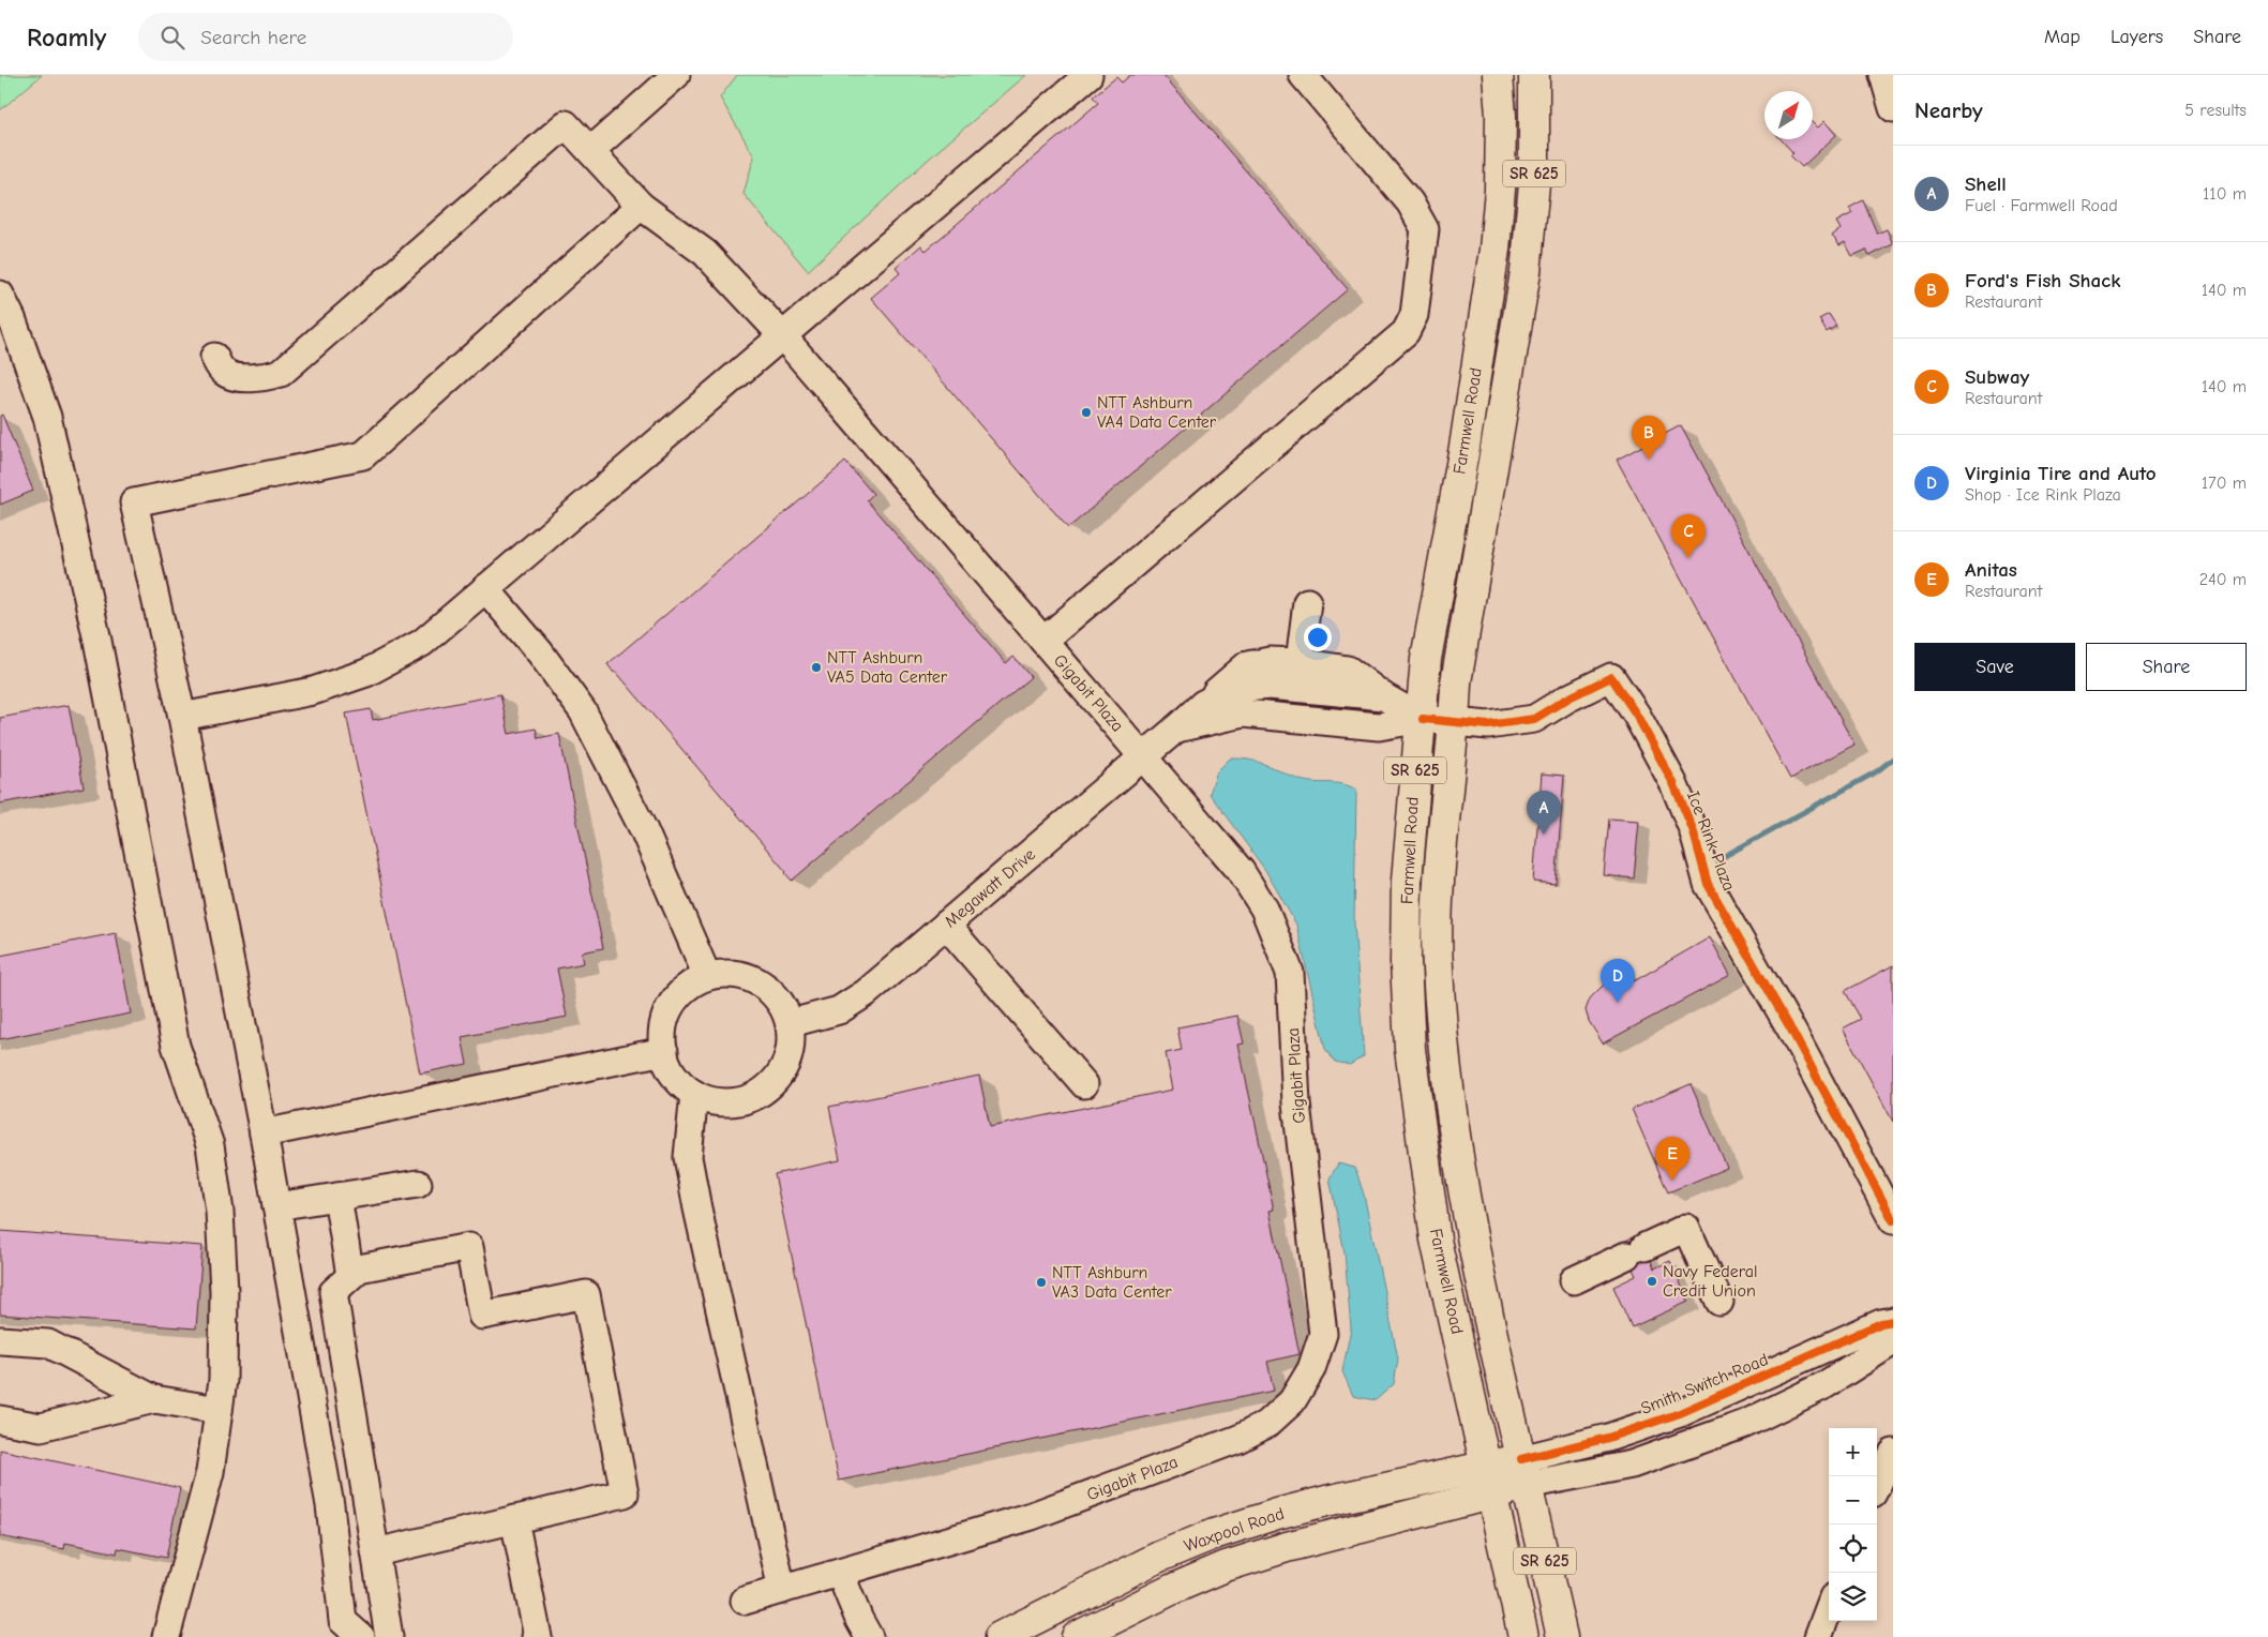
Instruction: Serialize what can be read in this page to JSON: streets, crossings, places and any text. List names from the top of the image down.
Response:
{
  "streets": {
    "main road": ["SR 625", "Farmwell Road", "Waxpool Road"],
    "street": [
      "Gigabit Plaza",
      "Ice Rink Plaza",
      "Megawatt Drive",
      "Smith Switch Road"
    ]
  },
  "crossings": [
    ["SR 625", "Farmwell Road"],
    ["SR 625", "Smith Switch Road"],
    ["SR 625", "Waxpool Road"],
    ["Farmwell Road", "Ice Rink Plaza"],
    ["Farmwell Road", "Smith Switch Road"],
    ["Farmwell Road", "Waxpool Road"],
    ["Gigabit Plaza", "Megawatt Drive"],
    ["Smith Switch Road", "Waxpool Road"]
  ],
  "places": [
    "NTT Ashburn VA4 Data Center",
    "NTT Ashburn VA5 Data Center",
    "Navy Federal Credit Union",
    "NTT Ashburn VA3 Data Center"
  ],
  "north": "top right",
  "page": {
    "header": "Roamly",
    "search": "Search here",
    "nav": ["Map", "Layers", "Share"],
    "heading": ["Nearby", "5 results"],
    "list": [
      {
        "mark": "A",
        "name": "Shell",
        "note": "Fuel · Farmwell Road",
        "value": "110 m"
      },
      {
        "mark": "B",
        "name": "Ford's Fish Shack",
        "note": "Restaurant",
        "value": "140 m"
      },
      {
        "mark": "C",
        "name": "Subway",
        "note": "Restaurant",
        "value": "140 m"
      },
      {
        "mark": "D",
        "name": "Virginia Tire and Auto",
        "note": "Shop · Ice Rink Plaza",
        "value": "170 m"
      },
      {
        "mark": "E",
        "name": "Anitas",
        "note": "Restaurant",
        "value": "240 m"
      }
    ],
    "pins": [
      "B",
      "C",
      "A",
      "D",
      "E"
    ],
    "buttons": ["Save", "Share"],
    "map_buttons": ["+", "−"]
  }
}
